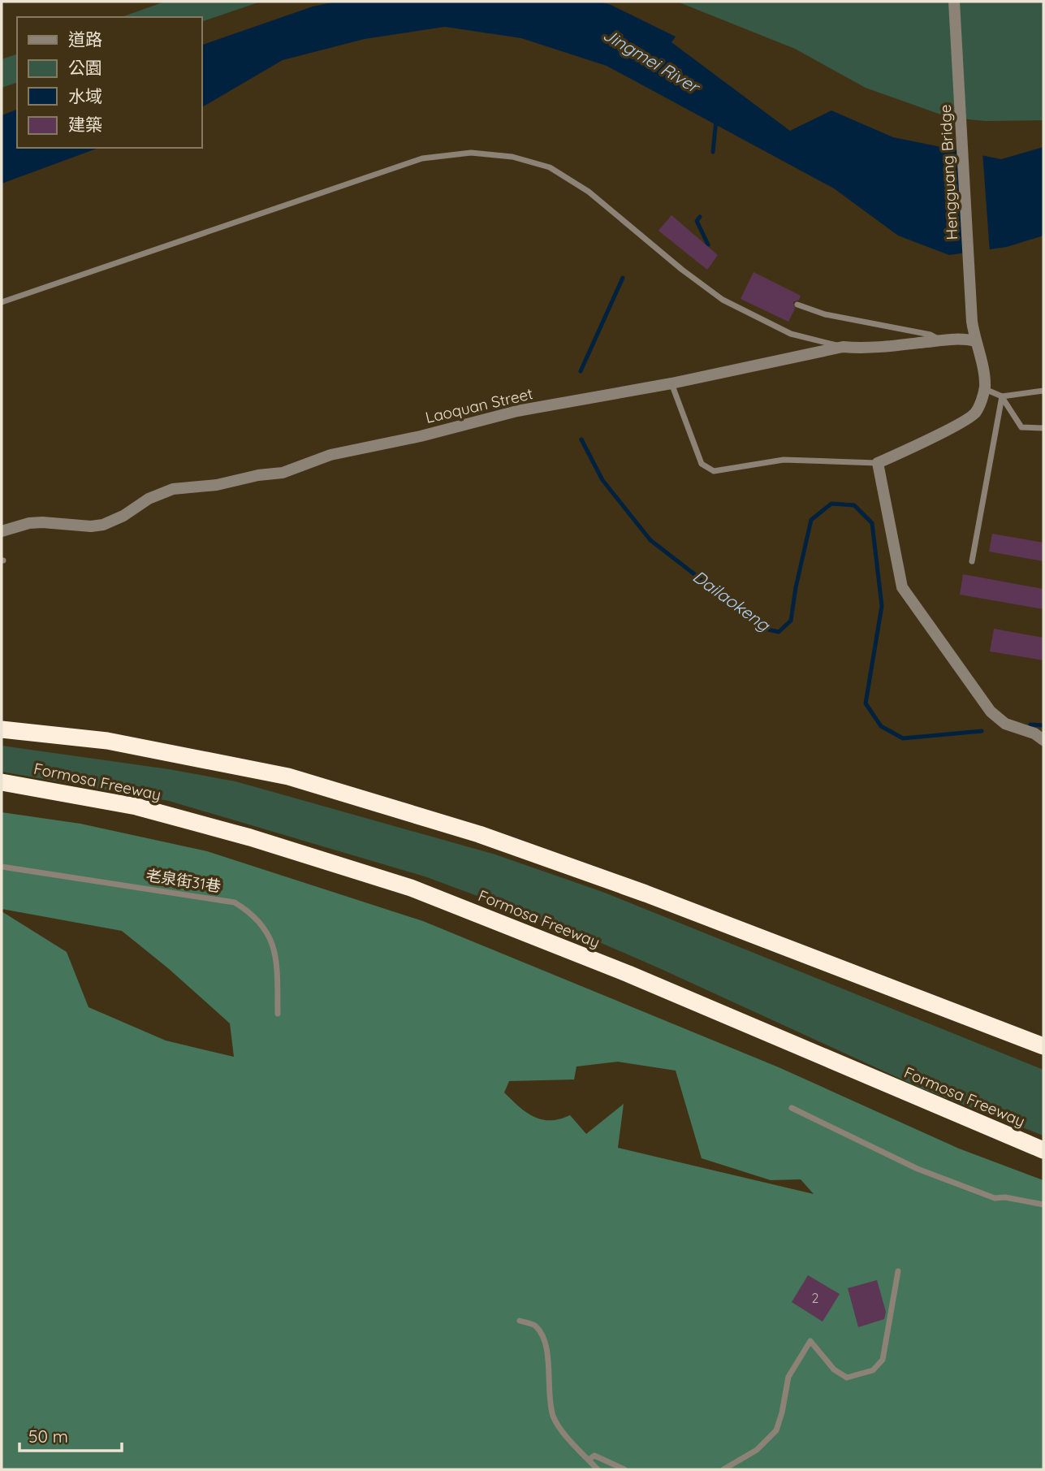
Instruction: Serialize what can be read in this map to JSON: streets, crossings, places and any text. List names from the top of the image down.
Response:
{
  "streets": {
    "highway": ["Formosa Freeway"],
    "street": ["Hengguang Bridge", "Laoquan Street"],
    "lane": ["老泉街31巷"]
  },
  "crossings": [
    ["Hengguang Bridge", "Laoquan Street"]
  ],
  "water": ["Jingmei River", "Dailaokeng"],
  "house_numbers": ["2"],
  "legend": [
    "道路",
    "公園",
    "水域",
    "建築"
  ],
  "scale_bar": "50 m"
}
